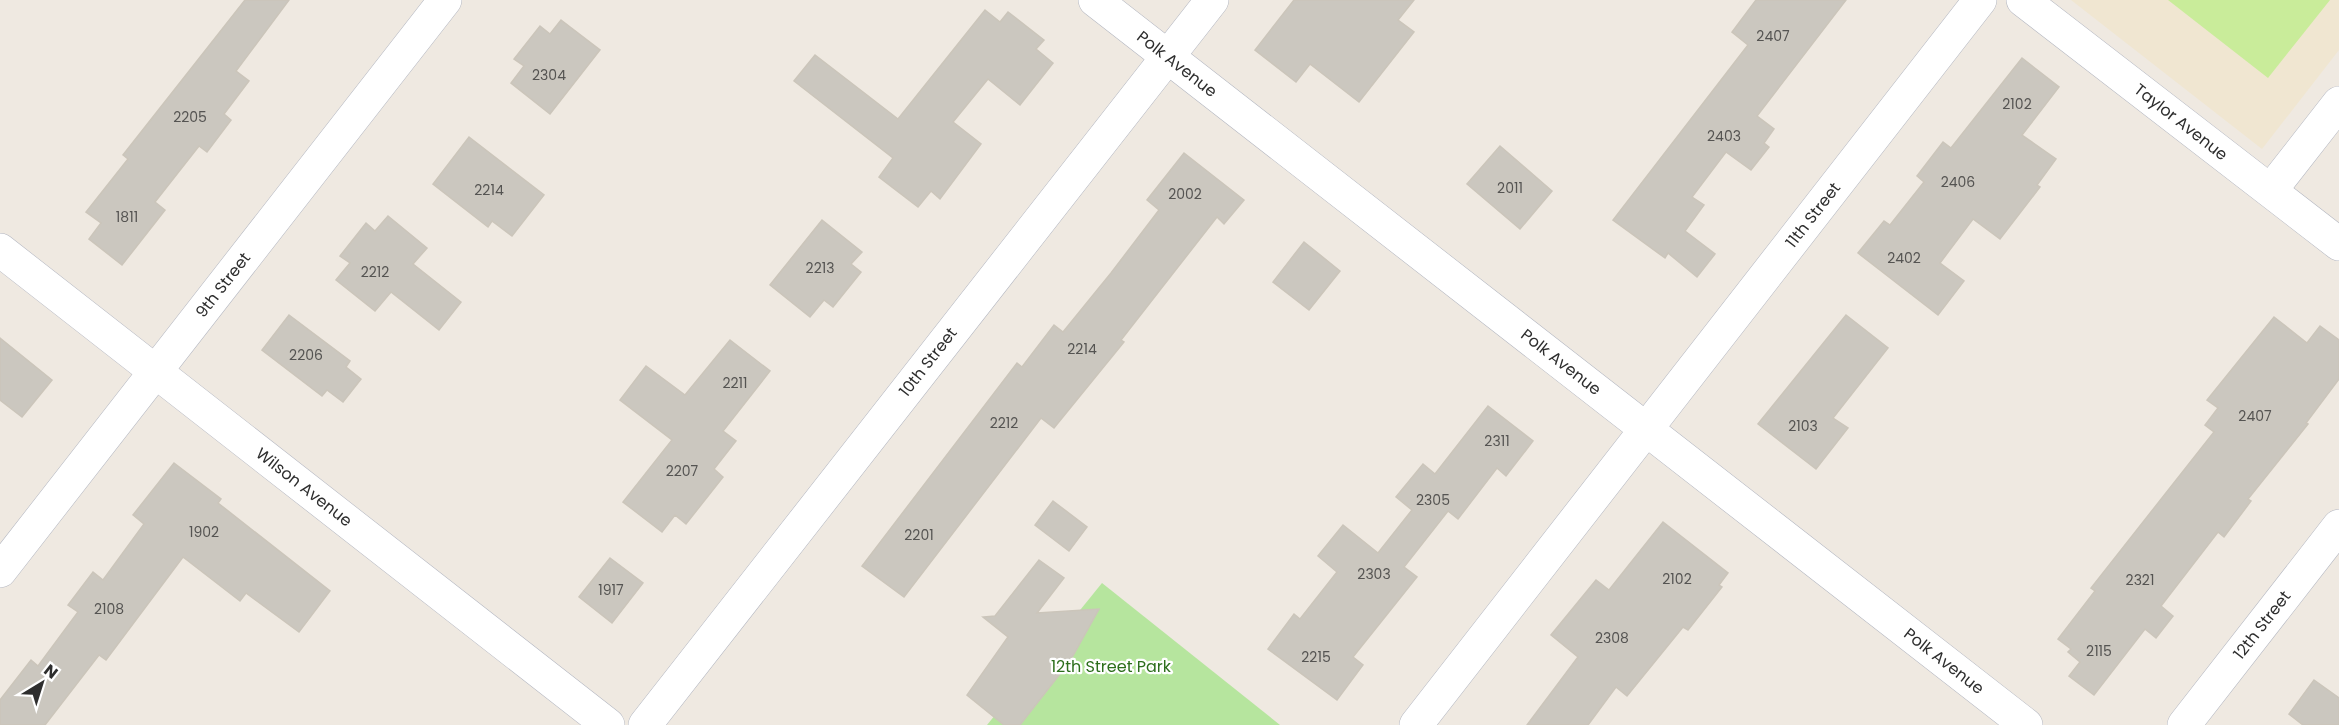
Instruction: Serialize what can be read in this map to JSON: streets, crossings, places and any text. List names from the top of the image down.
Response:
{
  "streets": {
    "street": [
      "Polk Avenue",
      "Taylor Avenue",
      "11th Street",
      "9th Street",
      "10th Street",
      "Wilson Avenue",
      "12th Street"
    ]
  },
  "crossings": [
    ["Polk Avenue", "11th Street"],
    ["Polk Avenue", "10th Street"],
    ["9th Street", "Wilson Avenue"]
  ],
  "parks": ["12th Street Park"],
  "house_numbers": [
    "2407",
    "2304",
    "2102",
    "2205",
    "2403",
    "2406",
    "2011",
    "2214",
    "2002",
    "1811",
    "2402",
    "2213",
    "2212",
    "2214",
    "2206",
    "2211",
    "2407",
    "2212",
    "2103",
    "2311",
    "2207",
    "2305",
    "1902",
    "2201",
    "2303",
    "2102",
    "2321",
    "1917",
    "2108",
    "2308",
    "2115",
    "2215"
  ],
  "north": "top right"
}
